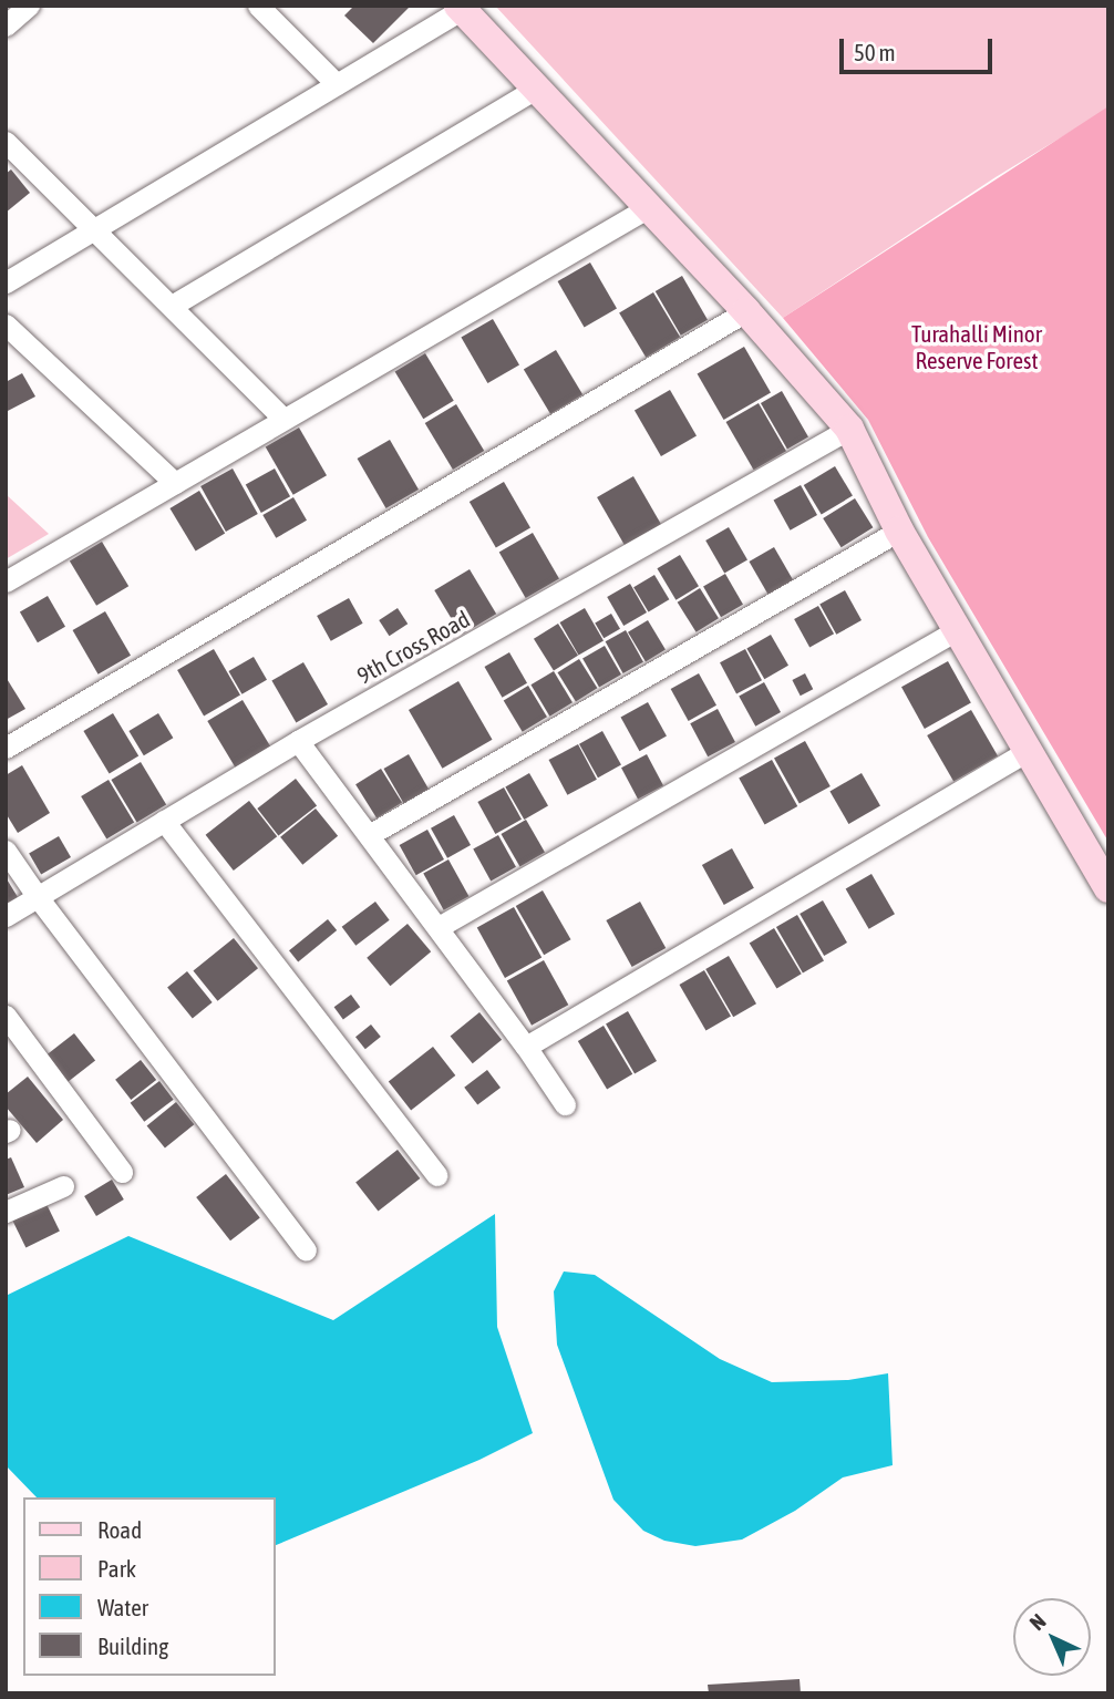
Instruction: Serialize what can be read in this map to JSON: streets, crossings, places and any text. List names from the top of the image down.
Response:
{
  "streets": {
    "street": ["9th Cross Road"]
  },
  "parks": ["Turahalli Minor Reserve Forest"],
  "legend": [
    "Road",
    "Park",
    "Water",
    "Building"
  ],
  "scale_bar": "50 m",
  "north": "top left"
}
